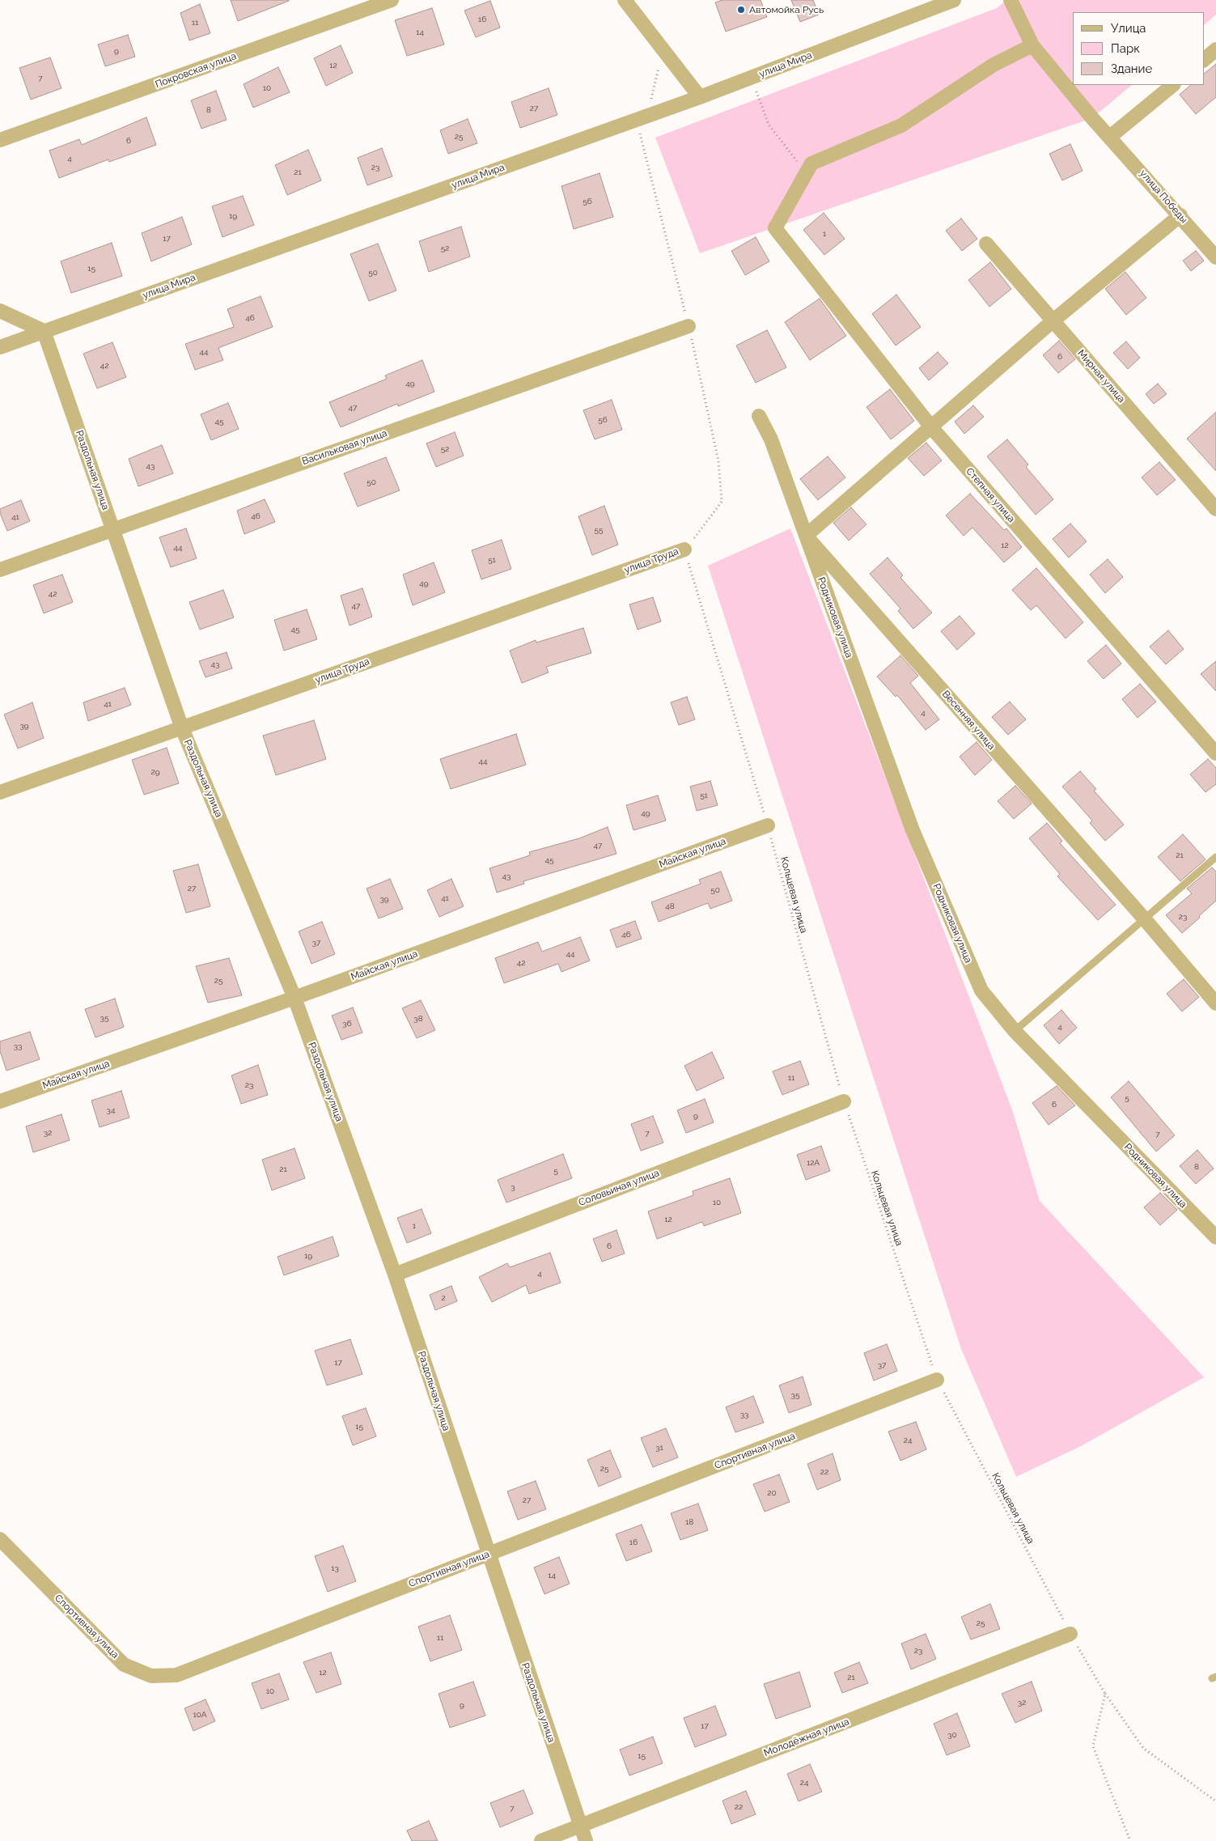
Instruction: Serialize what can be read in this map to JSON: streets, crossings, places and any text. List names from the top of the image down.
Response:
{
  "streets": {
    "street": [
      "улица Мира",
      "Покровская улица",
      "улица Победы",
      "Мирная улица",
      "Васильковая улица",
      "Раздольная улица",
      "Степная улица",
      "улица Труда",
      "Родниковая улица",
      "Весенняя улица",
      "Майская улица",
      "Соловьиная улица",
      "Спортивная улица",
      "Молодёжная улица"
    ],
    "path": ["Кольцевая улица"]
  },
  "crossings": [
    ["улица Мира", "Раздольная улица"],
    ["Васильковая улица", "Раздольная улица"],
    ["Раздольная улица", "улица Труда"],
    ["Раздольная улица", "Майская улица"],
    ["Раздольная улица", "Соловьиная улица"],
    ["Раздольная улица", "Спортивная улица"],
    ["Раздольная улица", "Молодёжная улица"],
    ["улица Труда", "Кольцевая улица"],
    ["Родниковая улица", "Весенняя улица"],
    ["Майская улица", "Кольцевая улица"],
    ["Кольцевая улица", "Соловьиная улица"],
    ["Кольцевая улица", "Спортивная улица"],
    ["Кольцевая улица", "Молодёжная улица"]
  ],
  "places": ["Автомойка Русь"],
  "house_numbers": [
    "16",
    "11",
    "14",
    "9",
    "12",
    "7",
    "10",
    "27",
    "8",
    "25",
    "6",
    "4",
    "23",
    "21",
    "56",
    "19",
    "1",
    "17",
    "52",
    "15",
    "50",
    "46",
    "44",
    "6",
    "42",
    "49",
    "47",
    "56",
    "45",
    "52",
    "43",
    "50",
    "46",
    "41",
    "55",
    "12",
    "44",
    "51",
    "49",
    "42",
    "47",
    "45",
    "43",
    "41",
    "4",
    "39",
    "44",
    "29",
    "51",
    "49",
    "47",
    "21",
    "45",
    "43",
    "27",
    "50",
    "41",
    "39",
    "48",
    "23",
    "46",
    "37",
    "44",
    "42",
    "25",
    "35",
    "38",
    "36",
    "4",
    "33",
    "11",
    "23",
    "5",
    "6",
    "34",
    "9",
    "32",
    "7",
    "7",
    "12А",
    "8",
    "21",
    "5",
    "3",
    "10",
    "12",
    "1",
    "6",
    "19",
    "4",
    "2",
    "17",
    "37",
    "35",
    "33",
    "15",
    "24",
    "31",
    "25",
    "22",
    "20",
    "27",
    "18",
    "16",
    "13",
    "14",
    "25",
    "11",
    "23",
    "12",
    "21",
    "10",
    "32",
    "9",
    "10А",
    "17",
    "30",
    "15",
    "24",
    "22",
    "7"
  ],
  "legend": ["Улица", "Парк", "Здание"]
}
